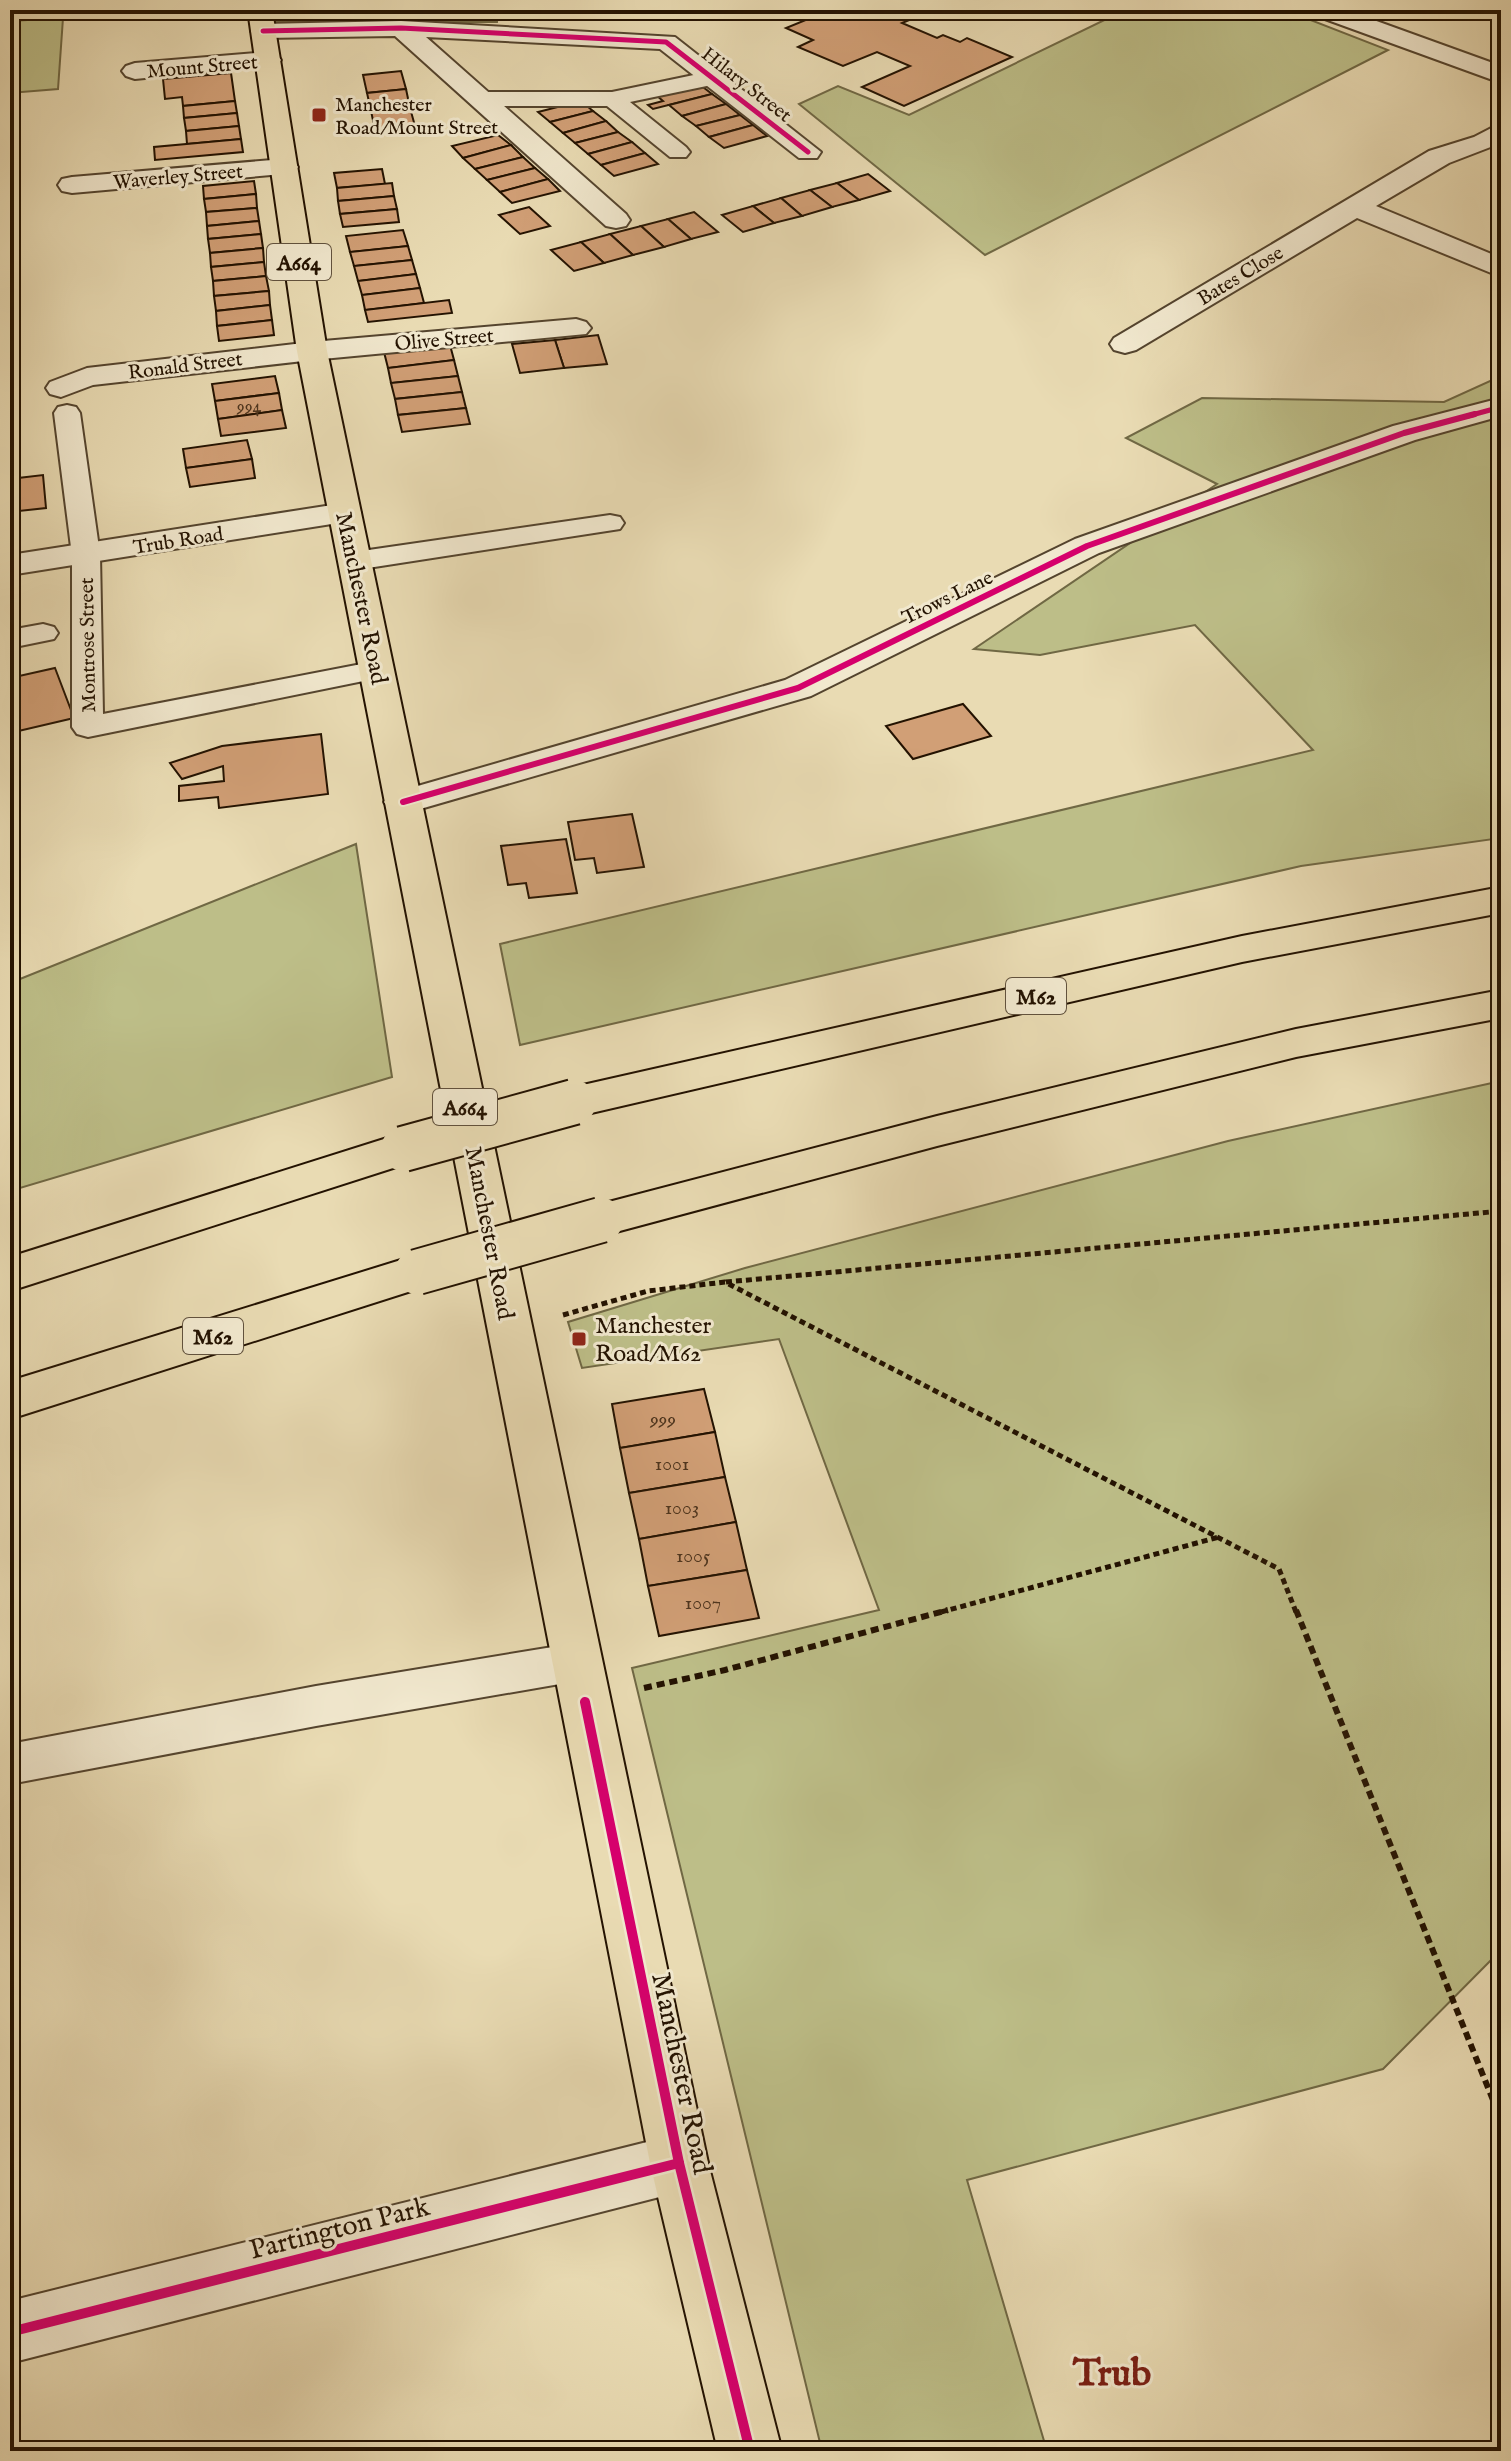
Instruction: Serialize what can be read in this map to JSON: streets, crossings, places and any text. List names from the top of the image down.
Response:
{
  "streets": {
    "main road": ["A664", "Manchester Road", "M62"],
    "street": [
      "Mount Street",
      "Hilary Street",
      "Waverley Street",
      "Bates Close",
      "Olive Street",
      "Ronald Street",
      "Trub Road",
      "Trows Lane",
      "Partington Park"
    ],
    "lane": ["Montrose Street"]
  },
  "crossings": [
    ["Mount Street", "Manchester Road"],
    ["Waverley Street", "Manchester Road"],
    ["Olive Street", "Ronald Street"],
    ["Olive Street", "Manchester Road"],
    ["Ronald Street", "Manchester Road"],
    ["Ronald Street", "Montrose Street"],
    ["Trub Road", "Manchester Road"],
    ["Trub Road", "Montrose Street"],
    ["Trows Lane", "Manchester Road"],
    ["Manchester Road", "Montrose Street"],
    ["Manchester Road", "Partington Park"]
  ],
  "districts": ["Trub"],
  "places": {
    "transit": ["Manchester Road/Mount Street", "Manchester Road/M62"]
  },
  "house_numbers": [
    "994",
    "999",
    "1001",
    "1003",
    "1005",
    "1007"
  ]
}
